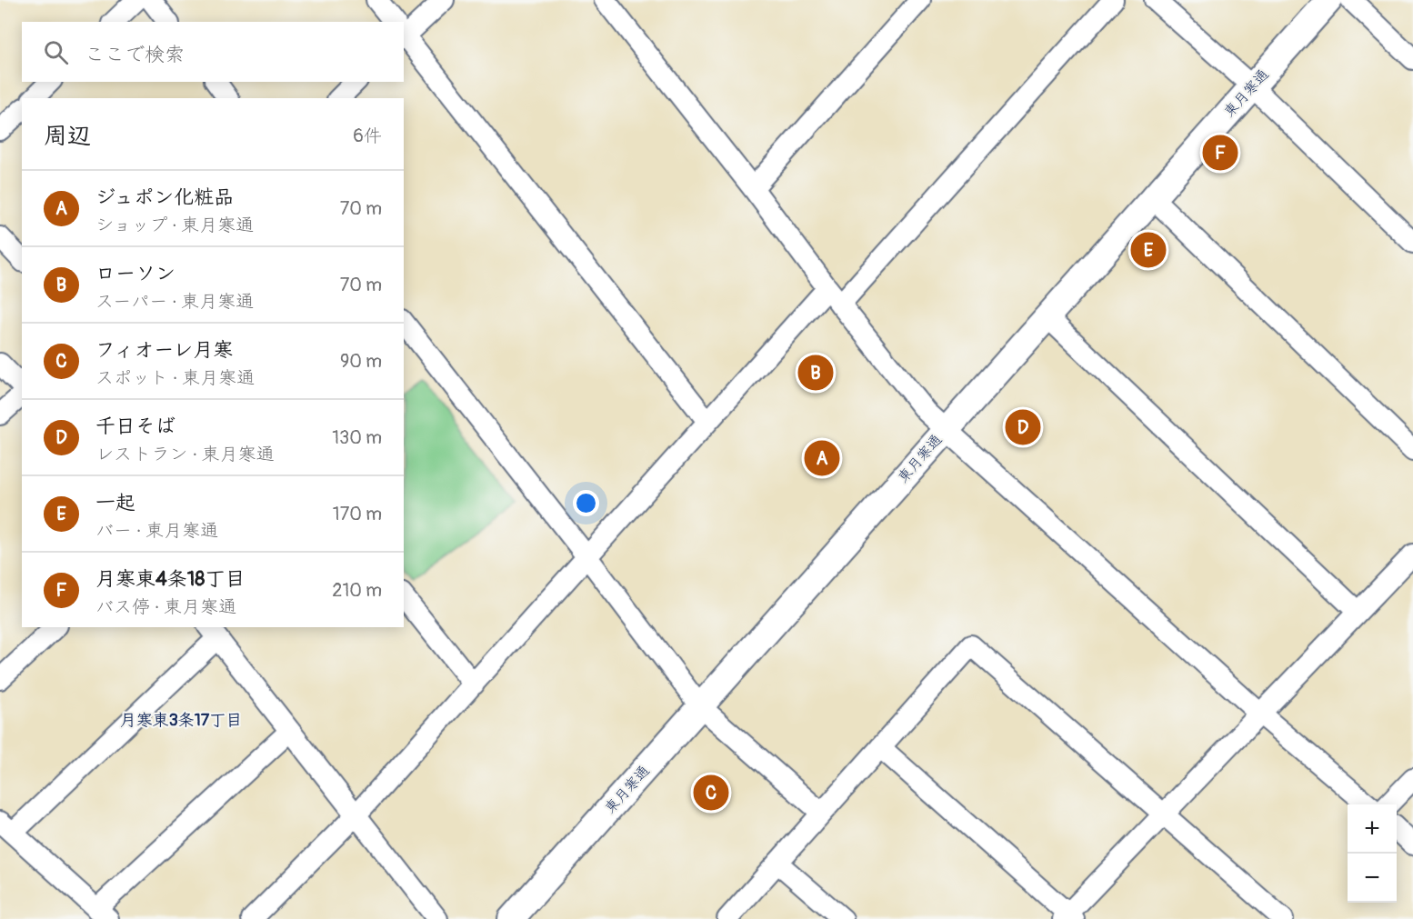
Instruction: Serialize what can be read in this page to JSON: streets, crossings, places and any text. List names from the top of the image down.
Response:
{
  "streets": {
    "street": ["東月寒通"]
  },
  "districts": ["月寒東3条17丁目"],
  "page": {
    "search": "ここで検索",
    "heading": ["周辺", "6件"],
    "pins": [
      "F",
      "E",
      "B",
      "D",
      "A",
      "C"
    ],
    "list": [
      {
        "mark": "A",
        "name": "ジュポン化粧品",
        "note": "ショップ · 東月寒通",
        "value": "70 m"
      },
      {
        "mark": "B",
        "name": "ローソン",
        "note": "スーパー · 東月寒通",
        "value": "70 m"
      },
      {
        "mark": "C",
        "name": "フィオーレ月寒",
        "note": "スポット · 東月寒通",
        "value": "90 m"
      },
      {
        "mark": "D",
        "name": "千日そば",
        "note": "レストラン · 東月寒通",
        "value": "130 m"
      },
      {
        "mark": "E",
        "name": "一起",
        "note": "バー · 東月寒通",
        "value": "170 m"
      },
      {
        "mark": "F",
        "name": "月寒東4条18丁目",
        "note": "バス停 · 東月寒通",
        "value": "210 m"
      }
    ],
    "map_buttons": ["+", "−"]
  }
}
